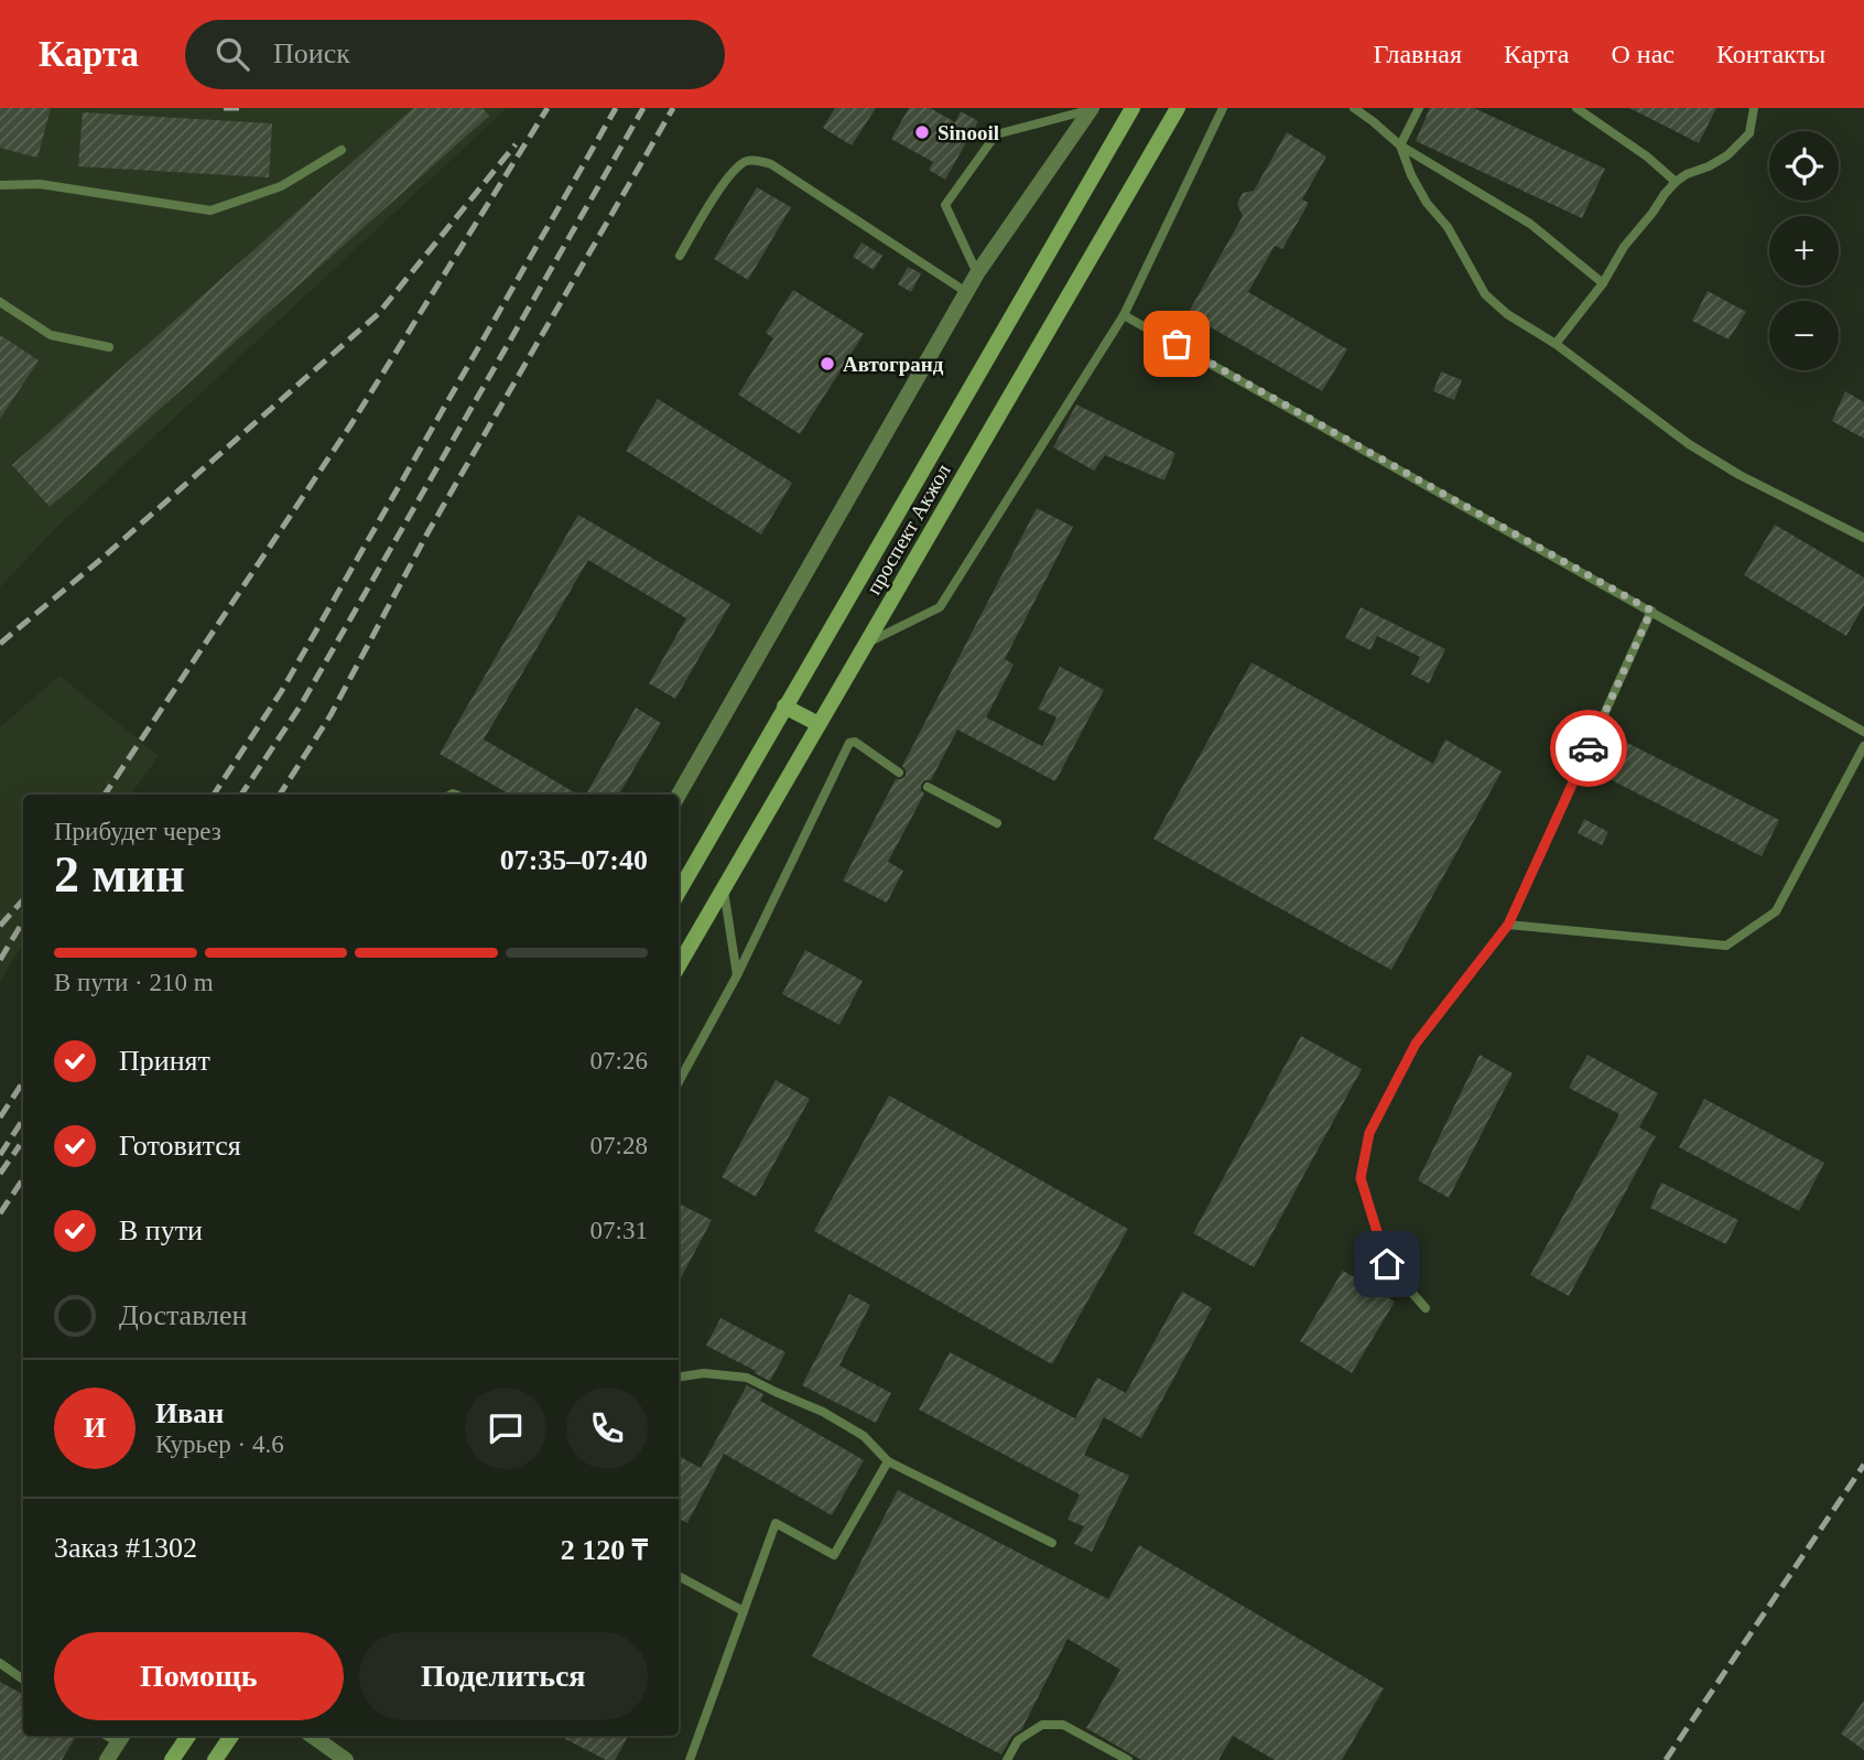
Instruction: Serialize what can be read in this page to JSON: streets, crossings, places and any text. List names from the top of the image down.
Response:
{
  "streets": {
    "main road": ["проспект Акжол"]
  },
  "places": ["Sinooil", "Автогранд"],
  "page": {
    "header": "Карта",
    "search": "Поиск",
    "nav": [
      "Главная",
      "Карта",
      "О нас",
      "Контакты"
    ],
    "map_buttons": ["+", "−"],
    "heading": ["2 мин", "Прибудет через", "07:35–07:40"],
    "panel": [
      "Иван",
      "Курьер · 4.6",
      "Заказ #1302",
      "2 120 ₸"
    ],
    "bar": "В пути · 210 m",
    "list": [
      ["Принят", "07:26"],
      ["Готовится", "07:28"],
      ["В пути", "07:31"],
      "Доставлен"
    ],
    "round": "И",
    "buttons": ["Помощь", "Поделиться"]
  }
}
